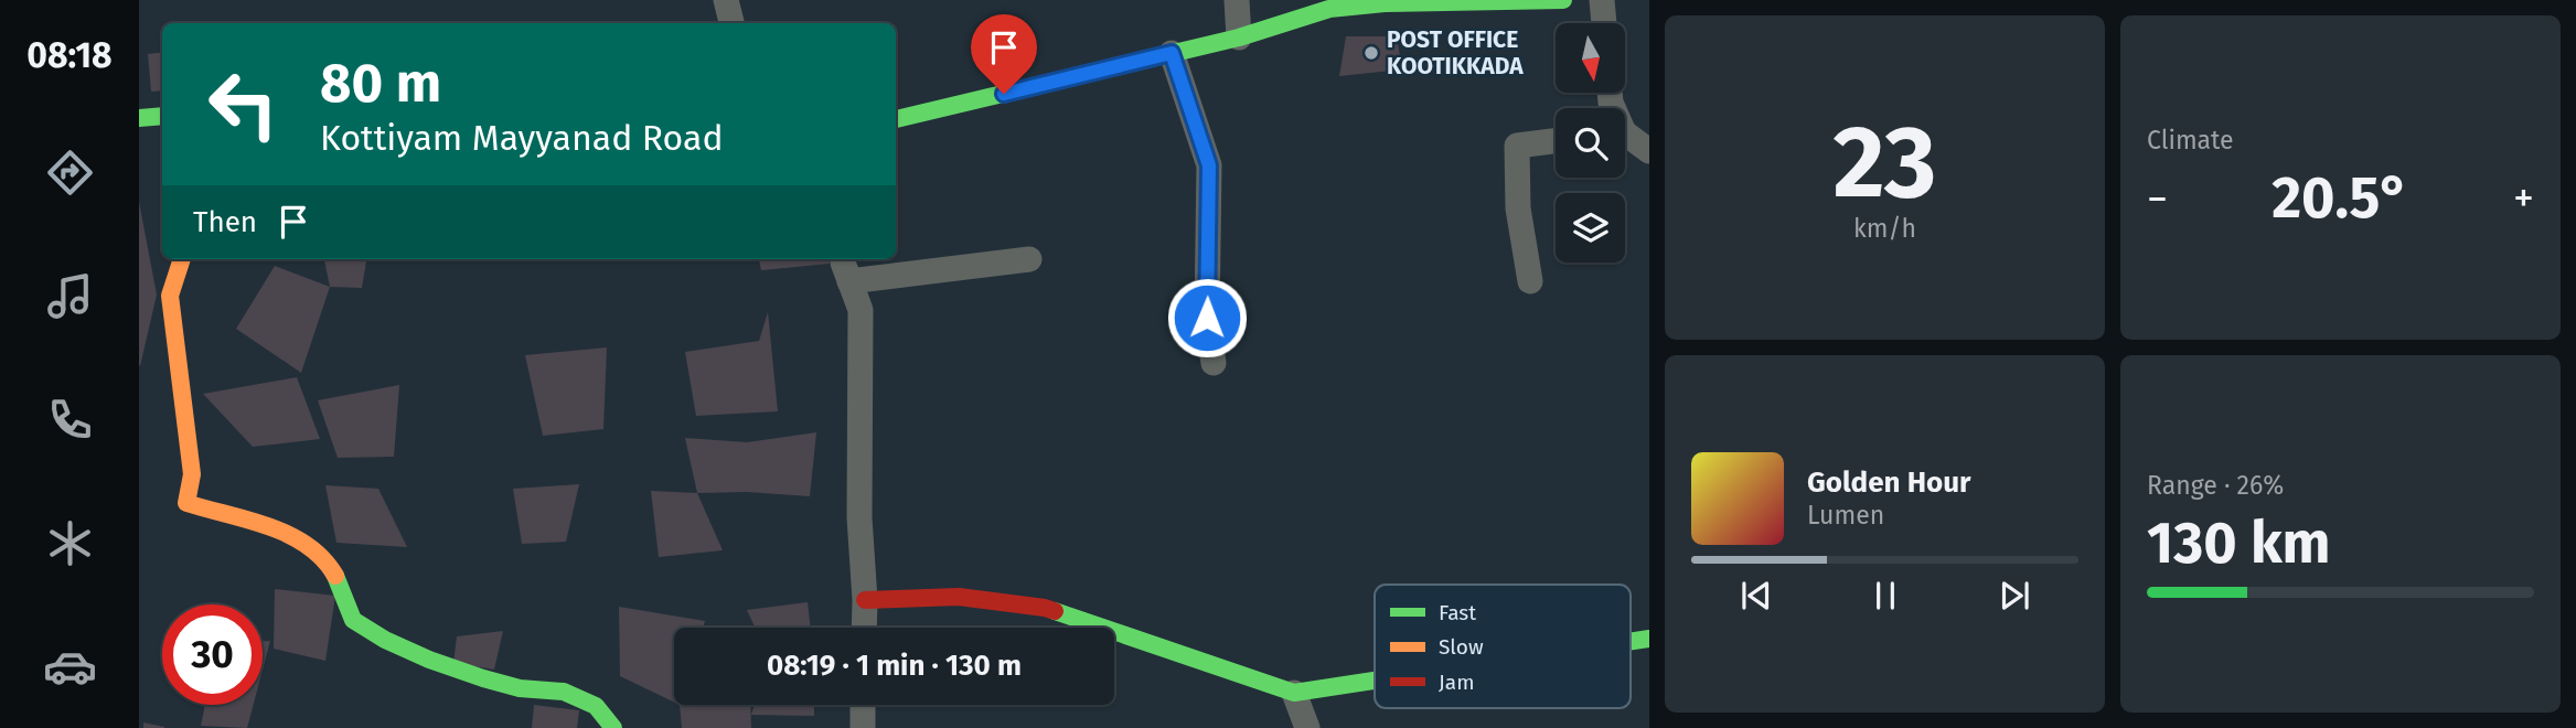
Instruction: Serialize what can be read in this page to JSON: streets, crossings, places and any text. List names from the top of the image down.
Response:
{
  "places": ["POST OFFICE KOOTIKKADA"],
  "legend": ["Fast", "Slow", "Jam"],
  "north": "bottom",
  "page": {
    "tabs": "08:18",
    "tile": [
      ["23", "km/h"],
      "Climate",
      ["Range · 26%", "130 km"]
    ],
    "turn": ["80 m", "Kottiyam Mayyanad Road"],
    "heat": ["−", "20.5°", "+"],
    "then": "Then",
    "song": ["Golden Hour", "Lumen"],
    "limit": "30",
    "trip": "08:19 · 1 min · 130 m"
  }
}
